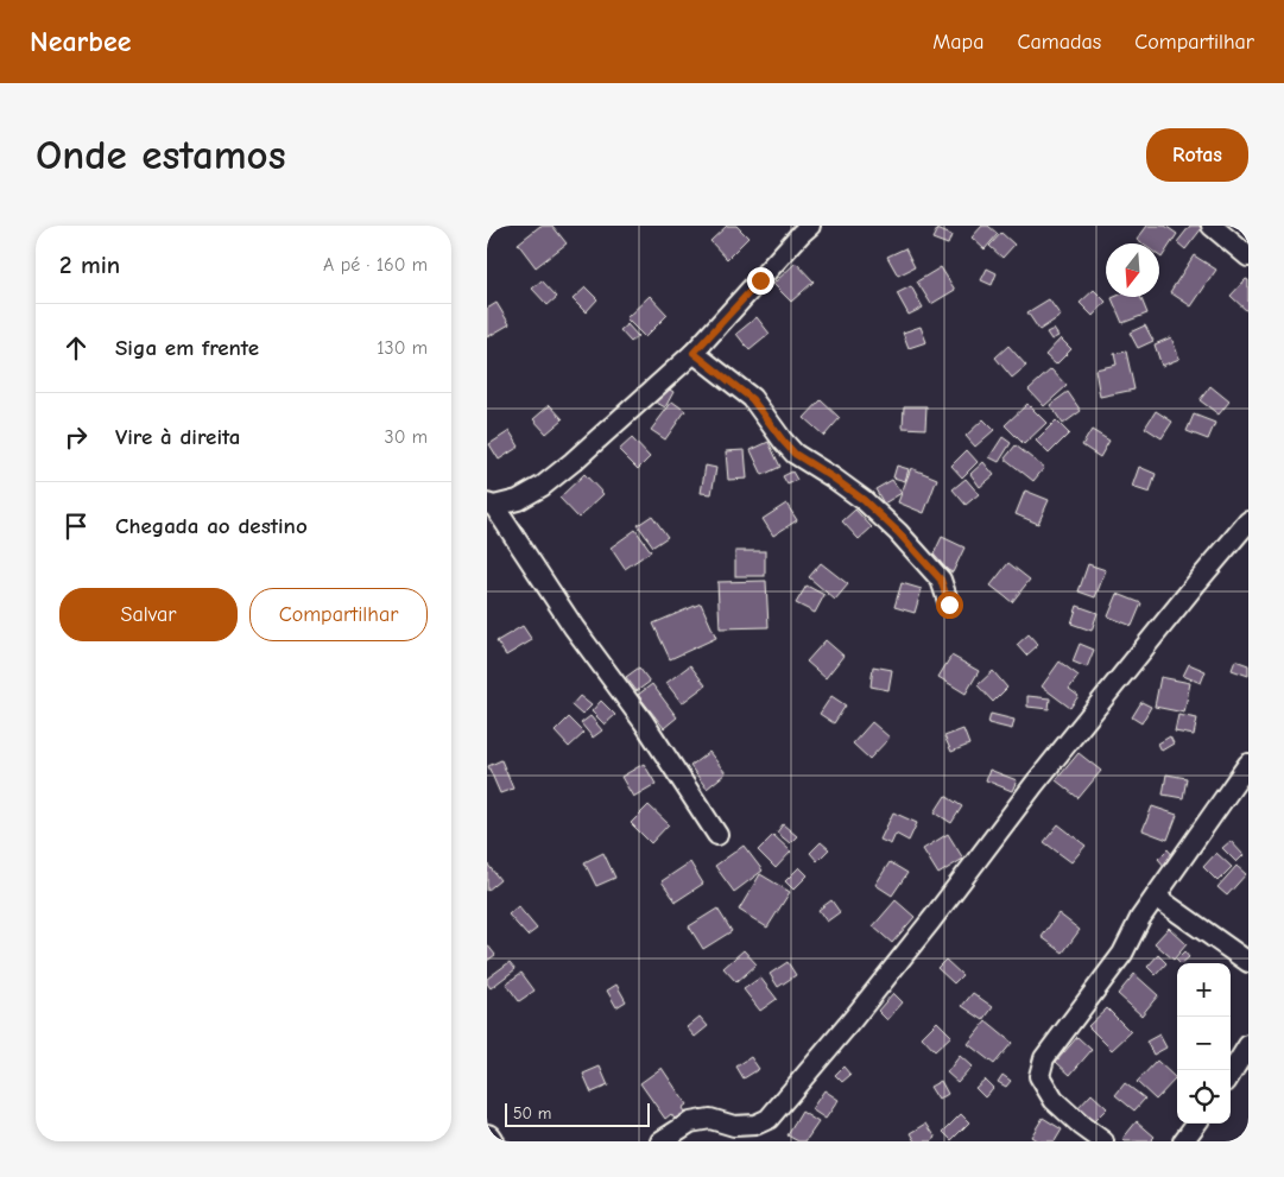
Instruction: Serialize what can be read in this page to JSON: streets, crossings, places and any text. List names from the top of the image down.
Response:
{
  "scale_bar": "50 m",
  "north": "bottom",
  "page": {
    "header": "Nearbee",
    "nav": ["Mapa", "Camadas", "Compartilhar"],
    "buttons": [
      "Rotas",
      ["Salvar", "Compartilhar"]
    ],
    "title": "Onde estamos",
    "heading": ["2 min", "A pé · 160 m"],
    "list": [
      ["Siga em frente", "130 m"],
      ["Vire à direita", "30 m"],
      "Chegada ao destino"
    ],
    "map_buttons": ["+", "−"],
    "scale": "50 m"
  }
}
